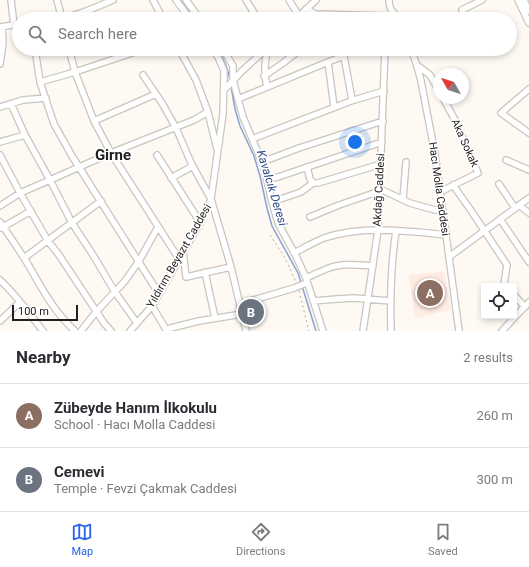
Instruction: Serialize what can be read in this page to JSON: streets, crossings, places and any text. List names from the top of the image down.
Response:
{
  "streets": {
    "street": [
      "Aka Sokak",
      "Hacı Molla Caddesi",
      "Akdağ Caddesi",
      "Yıldırım Beyazıt Caddesi"
    ]
  },
  "crossings": [
    ["Aka Sokak", "Hacı Molla Caddesi"]
  ],
  "districts": ["Girne"],
  "water": ["Kavalcık Deresi"],
  "scale_bar": "100 m",
  "north": "top left",
  "page": {
    "search": "Search here",
    "pins": ["A", "B"],
    "scale": "100 m",
    "heading": ["Nearby", "2 results"],
    "list": [
      {
        "mark": "A",
        "name": "Zübeyde Hanım İlkokulu",
        "note": "School · Hacı Molla Caddesi",
        "value": "260 m"
      },
      {
        "mark": "B",
        "name": "Cemevi",
        "note": "Temple · Fevzi Çakmak Caddesi",
        "value": "300 m"
      }
    ],
    "nav": ["Map", "Directions", "Saved"]
  }
}
